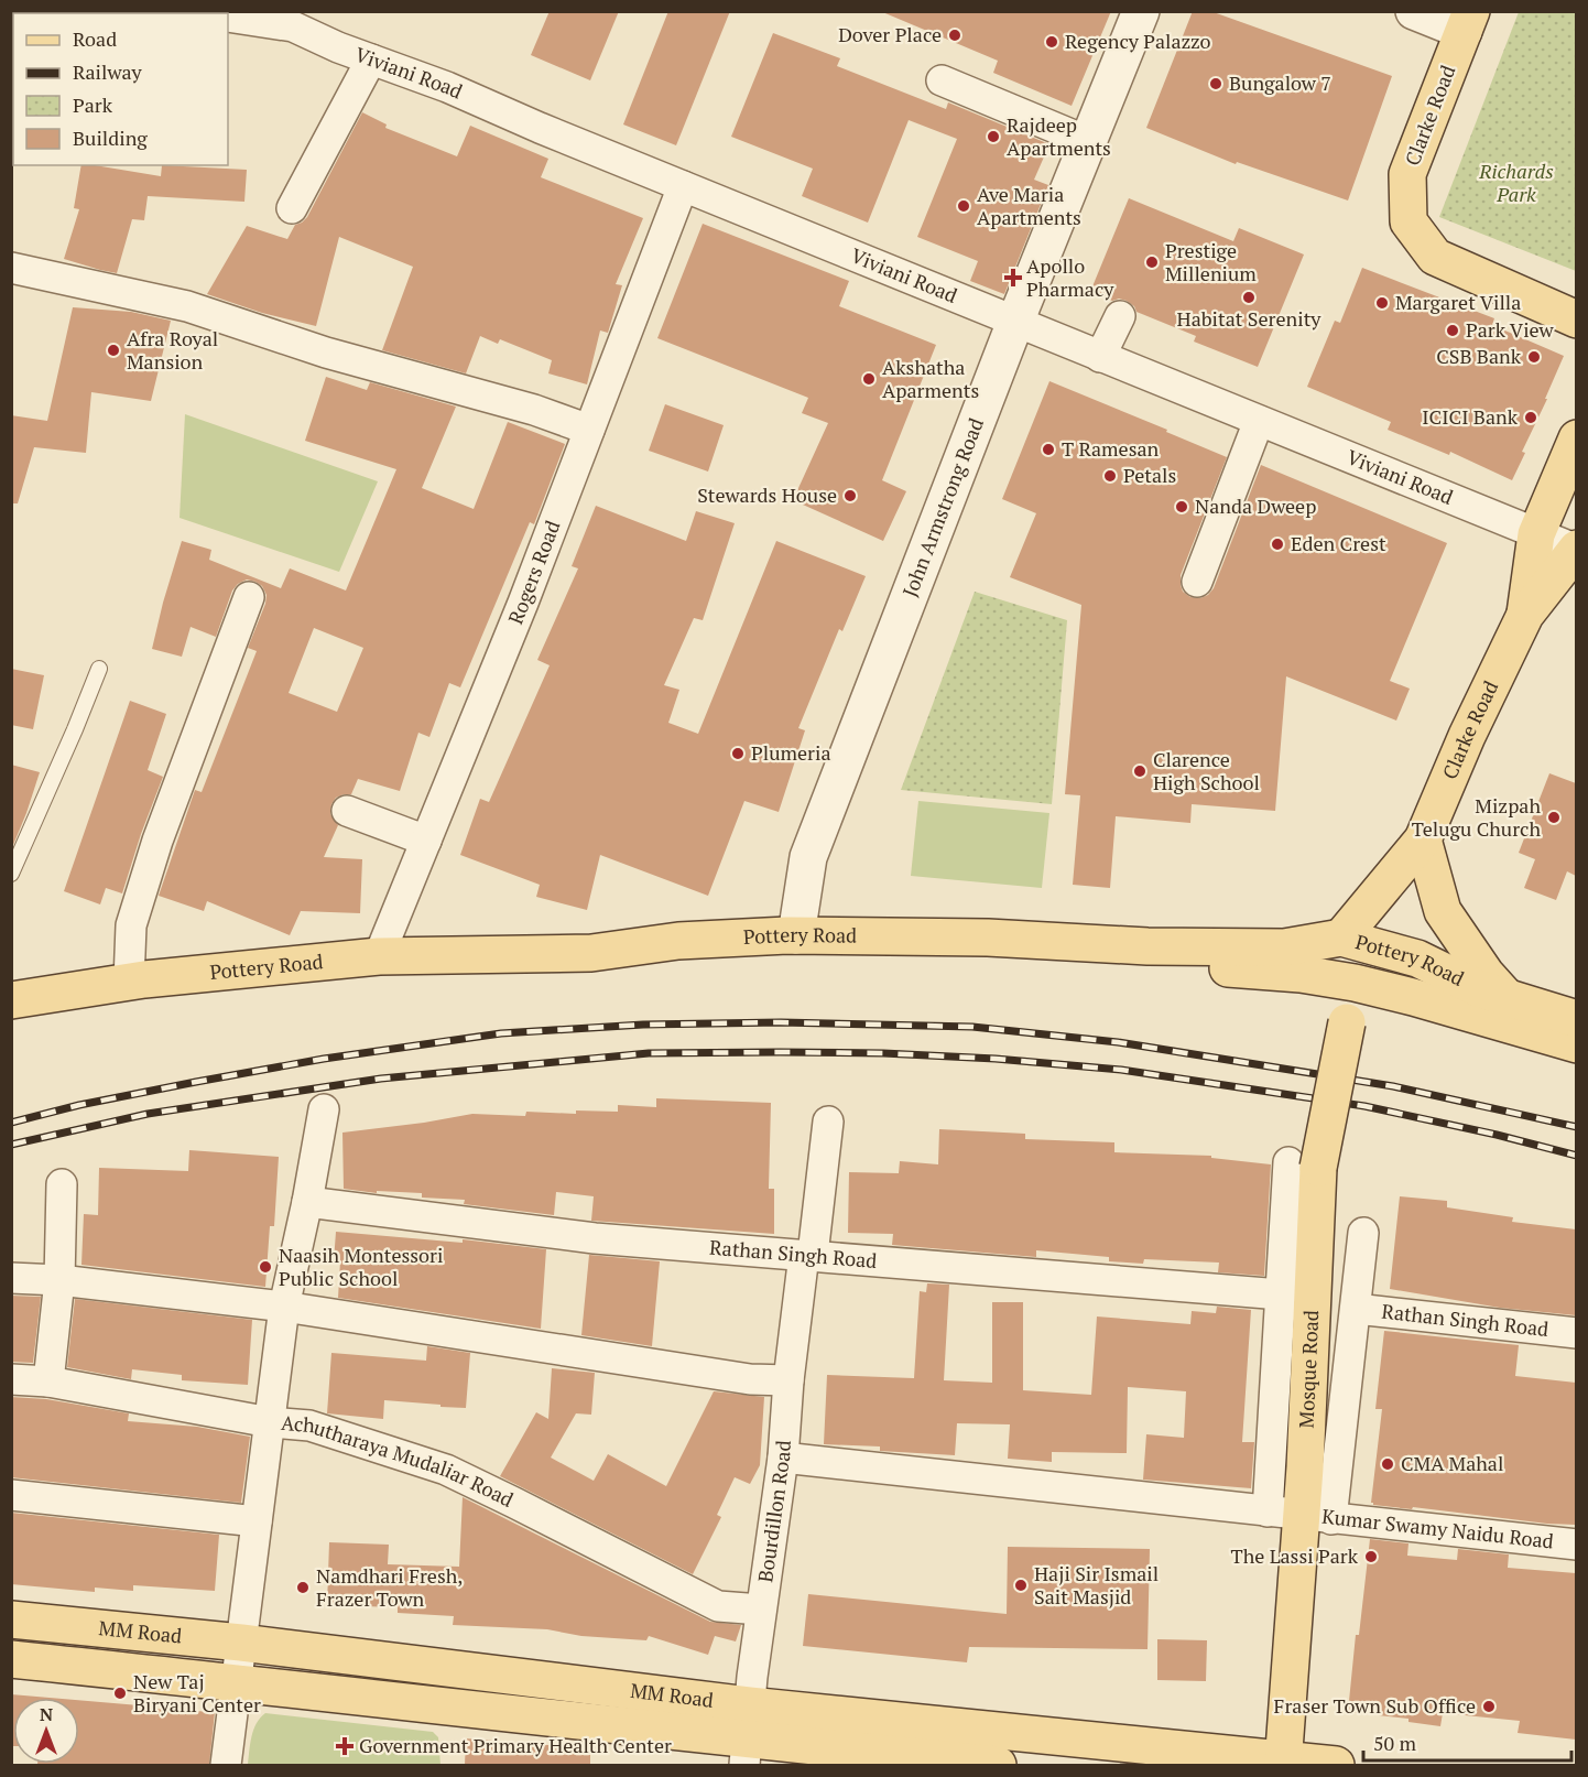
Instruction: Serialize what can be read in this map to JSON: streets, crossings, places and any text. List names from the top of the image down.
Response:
{
  "streets": {
    "main road": [
      "Clarke Road",
      "Pottery Road",
      "Mosque Road",
      "MM Road"
    ],
    "street": [
      "Viviani Road",
      "John Armstrong Road",
      "Rogers Road",
      "Rathan Singh Road",
      "Achutharaya Mudaliar Road",
      "Bourdillon Road",
      "Kumar Swamy Naidu Road"
    ]
  },
  "crossings": [
    ["Viviani Road", "Clarke Road"],
    ["Viviani Road", "John Armstrong Road"],
    ["Viviani Road", "Rogers Road"],
    ["Clarke Road", "Pottery Road"],
    ["John Armstrong Road", "Pottery Road"],
    ["Rogers Road", "Pottery Road"],
    ["Pottery Road", "Mosque Road"],
    ["Rathan Singh Road", "Bourdillon Road"],
    ["Mosque Road", "Kumar Swamy Naidu Road"],
    ["Mosque Road", "MM Road"],
    ["Achutharaya Mudaliar Road", "Bourdillon Road"],
    ["Bourdillon Road", "Kumar Swamy Naidu Road"],
    ["Bourdillon Road", "MM Road"]
  ],
  "parks": ["Richards Park"],
  "places": {
    "other": [
      "Dover Place",
      "Regency Palazzo",
      "Bungalow 7",
      "Rajdeep Apartments",
      "Ave Maria Apartments",
      "Prestige Millenium",
      "Habitat Serenity",
      "Margaret Villa",
      "Park View",
      "Afra Royal Mansion",
      "CSB Bank",
      "Akshatha Aparments",
      "ICICI Bank",
      "T Ramesan",
      "Petals",
      "Stewards House",
      "Nanda Dweep",
      "Eden Crest",
      "Plumeria",
      "Clarence High School",
      "Mizpah Telugu Church",
      "Naasih Montessori Public School",
      "CMA Mahal",
      "The Lassi Park",
      "Haji Sir Ismail Sait Masjid",
      "Namdhari Fresh, Frazer Town",
      "New Taj Biryani Center",
      "Fraser Town Sub Office"
    ],
    "health": ["Apollo Pharmacy", "Government Primary Health Center"]
  },
  "legend": [
    "Road",
    "Railway",
    "Park",
    "Building"
  ],
  "scale_bar": "50 m",
  "north": "top"
}
